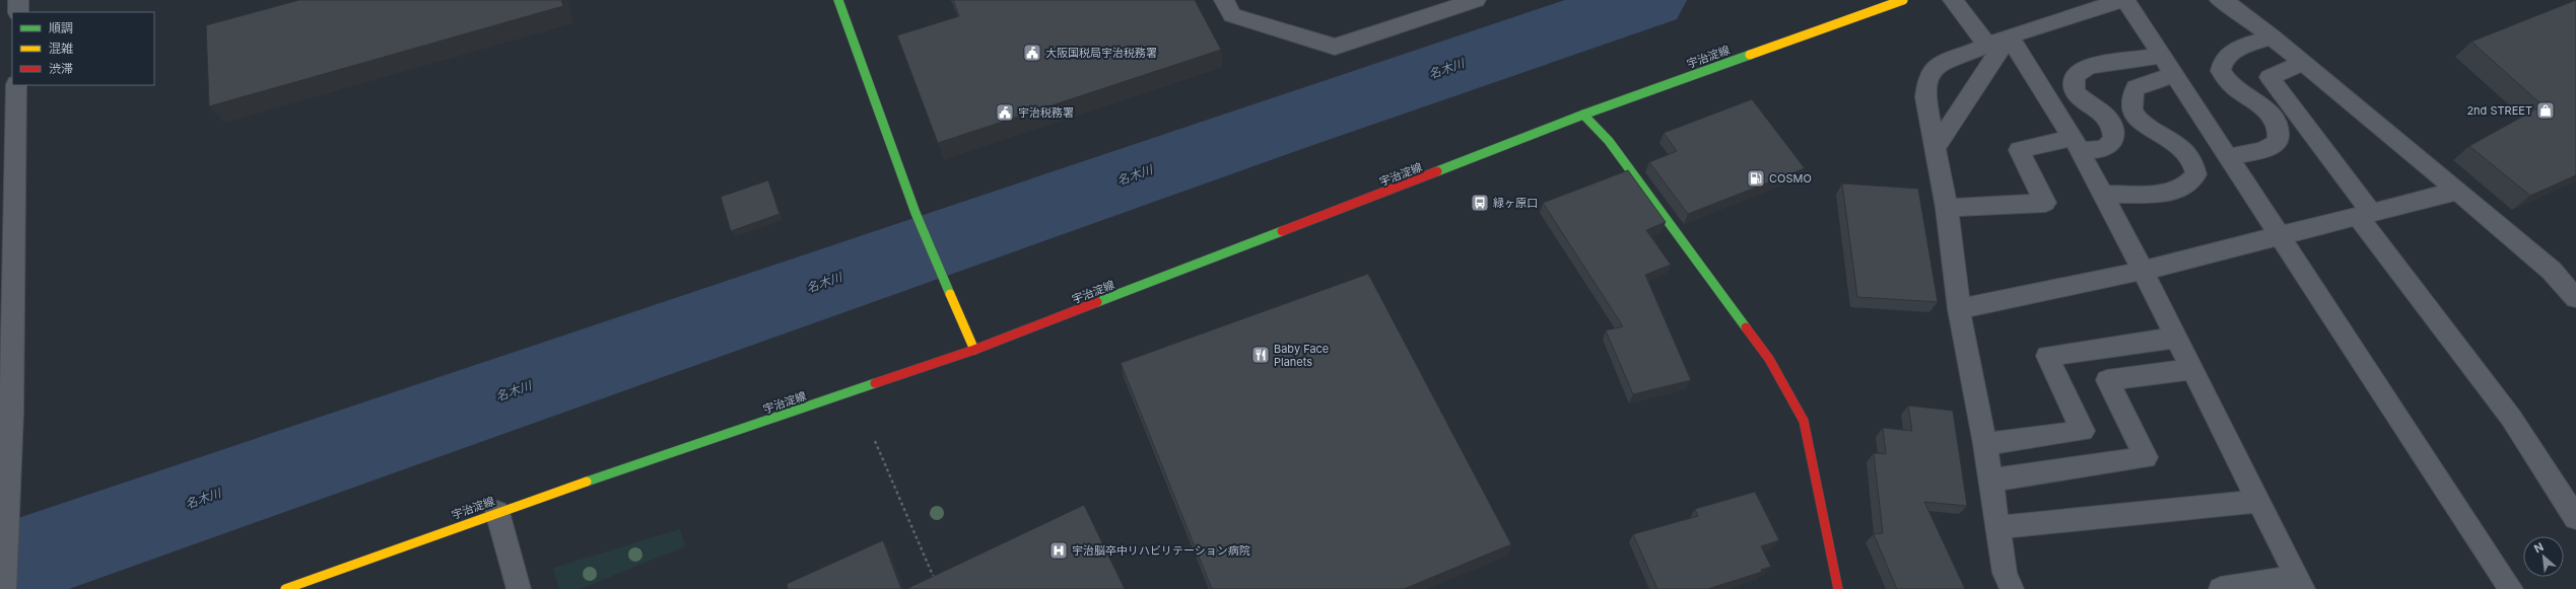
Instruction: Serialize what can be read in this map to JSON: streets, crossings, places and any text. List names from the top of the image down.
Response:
{
  "streets": {
    "main road": ["宇治淀線"]
  },
  "water": ["名木川"],
  "places": {
    "public building": ["大阪国税局宇治税務署", "宇治税務署"],
    "shop": ["2nd STREET"],
    "fuel station": ["COSMO"],
    "bus stop": ["緑ヶ原口"],
    "restaurant": ["Baby Face Planets"],
    "hospital": ["宇治脳卒中リハビリテーション病院"]
  },
  "legend": ["順調", "混雑", "渋滞"],
  "north": "top left"
}
